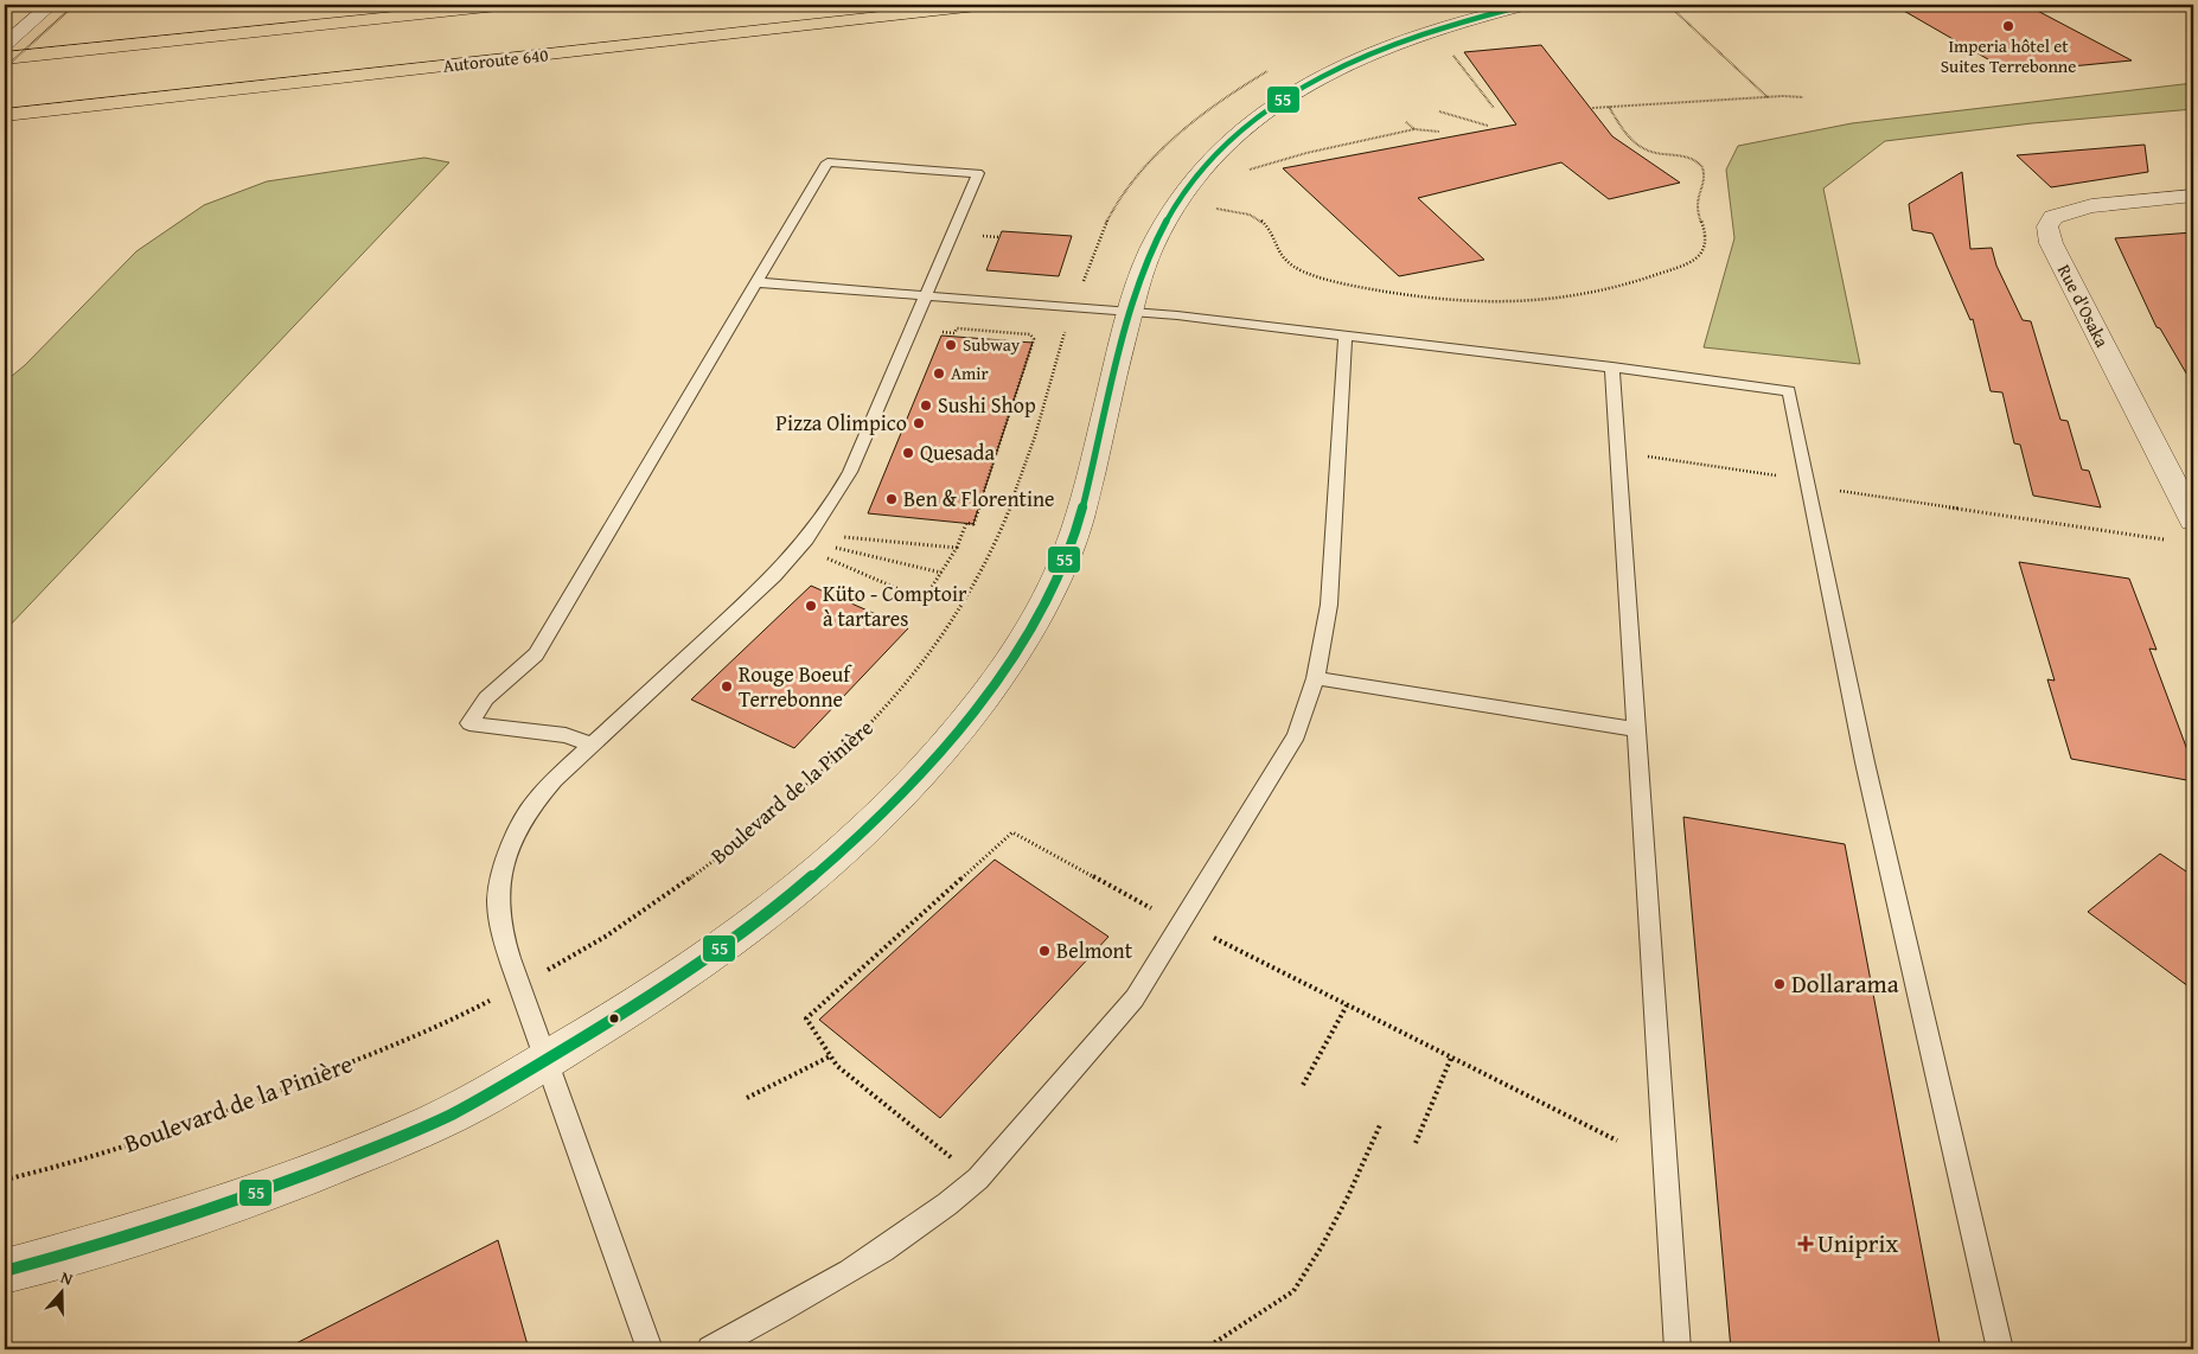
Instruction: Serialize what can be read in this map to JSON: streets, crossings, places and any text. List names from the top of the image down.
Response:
{
  "streets": {
    "highway": ["Autoroute 640"],
    "street": ["Rue d'Osaka"],
    "path": ["Boulevard de la Pinière"]
  },
  "places": {
    "other": [
      "Imperia hôtel et Suites Terrebonne",
      "Subway",
      "Amir",
      "Sushi Shop",
      "Pizza Olimpico",
      "Quesada",
      "Ben & Florentine",
      "Küto - Comptoir à tartares",
      "Rouge Boeuf Terrebonne",
      "Belmont",
      "Dollarama"
    ],
    "health": ["Uniprix"]
  },
  "lines": ["transit line 55"],
  "north": "top"
}
